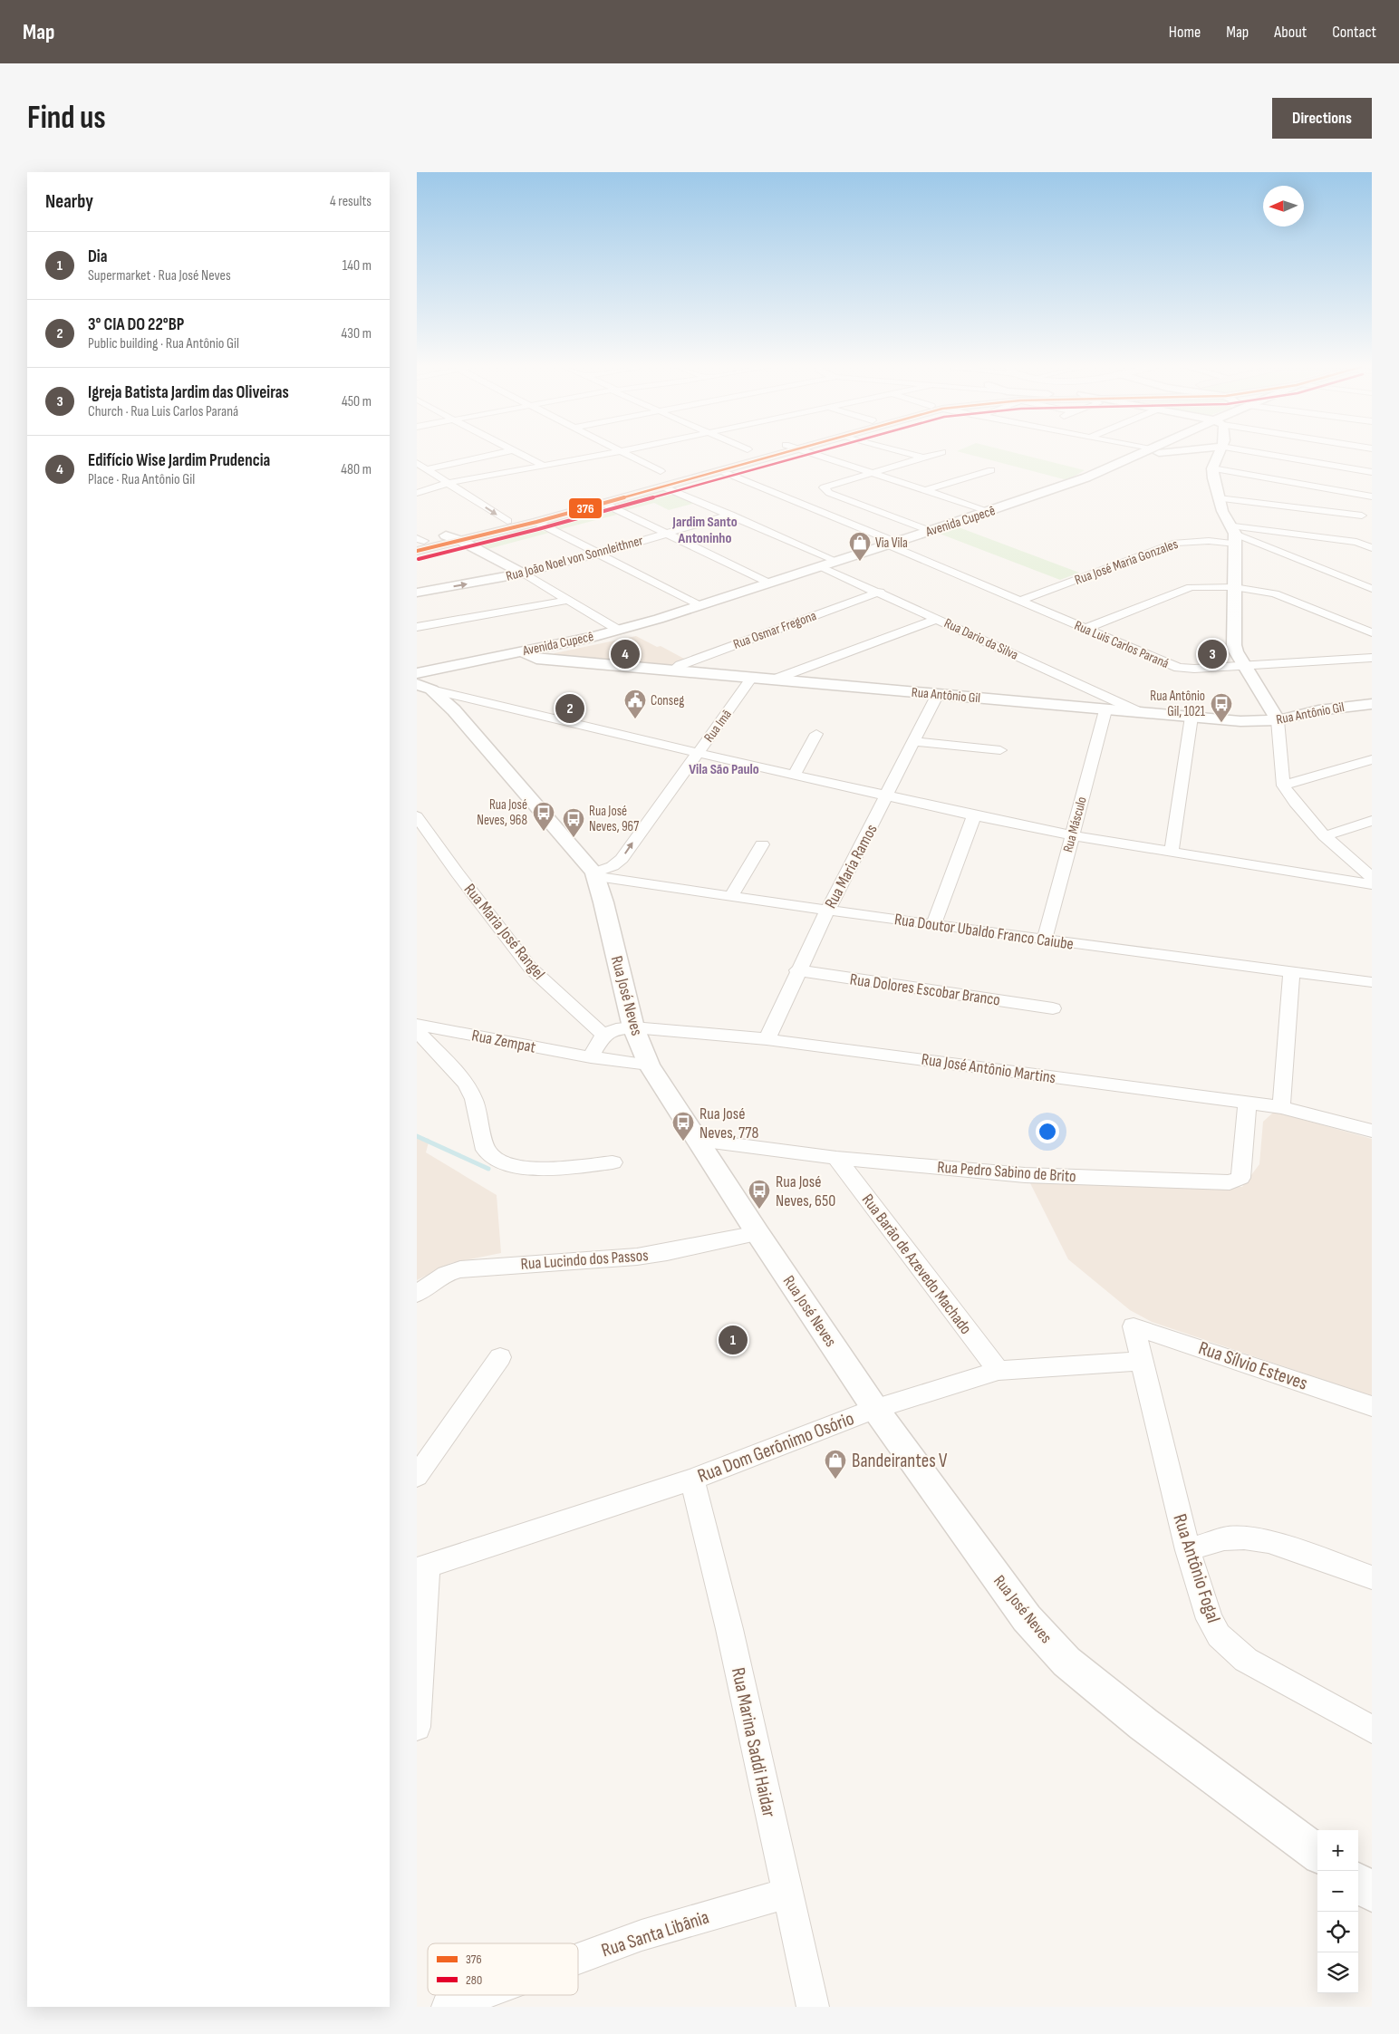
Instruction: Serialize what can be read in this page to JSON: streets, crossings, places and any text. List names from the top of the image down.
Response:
{
  "streets": {
    "street": [
      "Avenida Cupecê",
      "Rua João Noel von Sonnleithner",
      "Rua José Maria Gonzales",
      "Rua Osmar Fregona",
      "Rua Dario da Silva",
      "Rua Luis Carlos Paraná",
      "Rua Antônio Gil",
      "Rua Imã",
      "Rua Másculo",
      "Rua Maria Ramos",
      "Rua Maria José Rangel",
      "Rua Doutor Ubaldo Franco Caiube",
      "Rua Dolores Escobar Branco",
      "Rua José Neves",
      "Rua Zempat",
      "Rua José Antônio Martins",
      "Rua Pedro Sabino de Brito",
      "Rua Lucindo dos Passos",
      "Rua Barão de Azevedo Machado",
      "Rua Sílvio Esteves",
      "Rua Dom Gerônimo Osório",
      "Rua Antônio Fogal",
      "Rua Marina Saddi Haidar",
      "Rua Santa Libânia"
    ]
  },
  "crossings": [
    ["Avenida Cupecê", "Rua Dario da Silva"],
    ["Avenida Cupecê", "Rua Luis Carlos Paraná"],
    ["Avenida Cupecê", "Rua Antônio Gil"],
    ["Rua José Maria Gonzales", "Rua Luis Carlos Paraná"],
    ["Rua Osmar Fregona", "Rua Dario da Silva"],
    ["Rua Osmar Fregona", "Rua Antônio Gil"],
    ["Rua Dario da Silva", "Rua Antônio Gil"],
    ["Rua Antônio Gil", "Rua Imã"],
    ["Rua Antônio Gil", "Rua Másculo"],
    ["Rua Antônio Gil", "Rua Maria Ramos"],
    ["Rua Imã", "Rua Doutor Ubaldo Franco Caiube"],
    ["Rua Imã", "Rua José Neves"],
    ["Rua Másculo", "Rua Doutor Ubaldo Franco Caiube"],
    ["Rua Maria Ramos", "Rua Doutor Ubaldo Franco Caiube"],
    ["Rua Maria Ramos", "Rua Dolores Escobar Branco"],
    ["Rua Maria Ramos", "Rua José Antônio Martins"],
    ["Rua Maria José Rangel", "Rua José Antônio Martins"],
    ["Rua Doutor Ubaldo Franco Caiube", "Rua José Neves"],
    ["Rua José Neves", "Rua José Antônio Martins"],
    ["Rua José Neves", "Rua Pedro Sabino de Brito"],
    ["Rua José Neves", "Rua Lucindo dos Passos"],
    ["Rua José Neves", "Rua Dom Gerônimo Osório"],
    ["Rua José Antônio Martins", "Rua Pedro Sabino de Brito"],
    ["Rua Pedro Sabino de Brito", "Rua Barão de Azevedo Machado"],
    ["Rua Barão de Azevedo Machado", "Rua Dom Gerônimo Osório"],
    ["Rua Sílvio Esteves", "Rua Antônio Fogal"],
    ["Rua Dom Gerônimo Osório", "Rua Antônio Fogal"],
    ["Rua Dom Gerônimo Osório", "Rua Marina Saddi Haidar"],
    ["Rua Marina Saddi Haidar", "Rua Santa Libânia"]
  ],
  "districts": ["Jardim Santo Antoninho", "Vila São Paulo"],
  "places": {
    "shop": ["Via Vila", "Bandeirantes V"],
    "public building": ["Conseg"],
    "bus stop": [
      "Rua Antônio Gil, 1021",
      "Rua José Neves, 968",
      "Rua José Neves, 967",
      "Rua José Neves, 778",
      "Rua José Neves, 650"
    ]
  },
  "lines": ["transit line 376", "transit line 280"],
  "legend": ["376", "280"],
  "north": "left",
  "page": {
    "header": "Map",
    "nav": [
      "Home",
      "Map",
      "About",
      "Contact"
    ],
    "buttons": "Directions",
    "title": "Find us",
    "heading": ["Nearby", "4 results"],
    "list": [
      {
        "mark": "1",
        "name": "Dia",
        "note": "Supermarket · Rua José Neves",
        "value": "140 m"
      },
      {
        "mark": "2",
        "name": "3° CIA DO 22°BP",
        "note": "Public building · Rua Antônio Gil",
        "value": "430 m"
      },
      {
        "mark": "3",
        "name": "Igreja Batista Jardim das Oliveiras",
        "note": "Church · Rua Luis Carlos Paraná",
        "value": "450 m"
      },
      {
        "mark": "4",
        "name": "Edifício Wise Jardim Prudencia",
        "note": "Place · Rua Antônio Gil",
        "value": "480 m"
      }
    ],
    "pins": [
      "3",
      "4",
      "2",
      "1"
    ],
    "map_buttons": ["+", "−"]
  }
}
